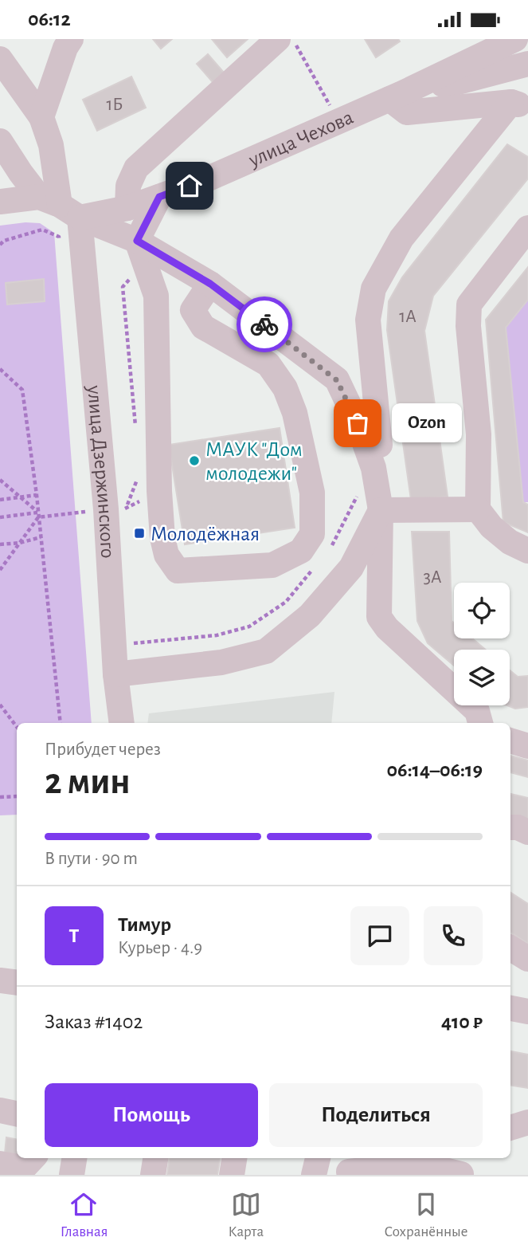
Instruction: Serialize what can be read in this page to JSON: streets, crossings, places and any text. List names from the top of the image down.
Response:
{
  "streets": {
    "street": ["улица Чехова", "улица Дзержинского"]
  },
  "crossings": [
    ["улица Чехова", "улица Дзержинского"]
  ],
  "places": {
    "other": ["Ozon", "МАУК \"Дом молодежи\""],
    "transit": ["Молодёжная"]
  },
  "house_numbers": ["1Б", "1А", "3А"],
  "page": {
    "status": "06:12",
    "bubble": "Ozon",
    "heading": ["2 мин", "Прибудет через", "06:14–06:19"],
    "panel": [
      "Тимур",
      "Курьер · 4.9",
      "Заказ #1402",
      "410 ₽"
    ],
    "bar": "В пути · 90 m",
    "round": "Т",
    "buttons": ["Помощь", "Поделиться"],
    "tabs": ["Главная", "Карта", "Сохранённые"]
  }
}
